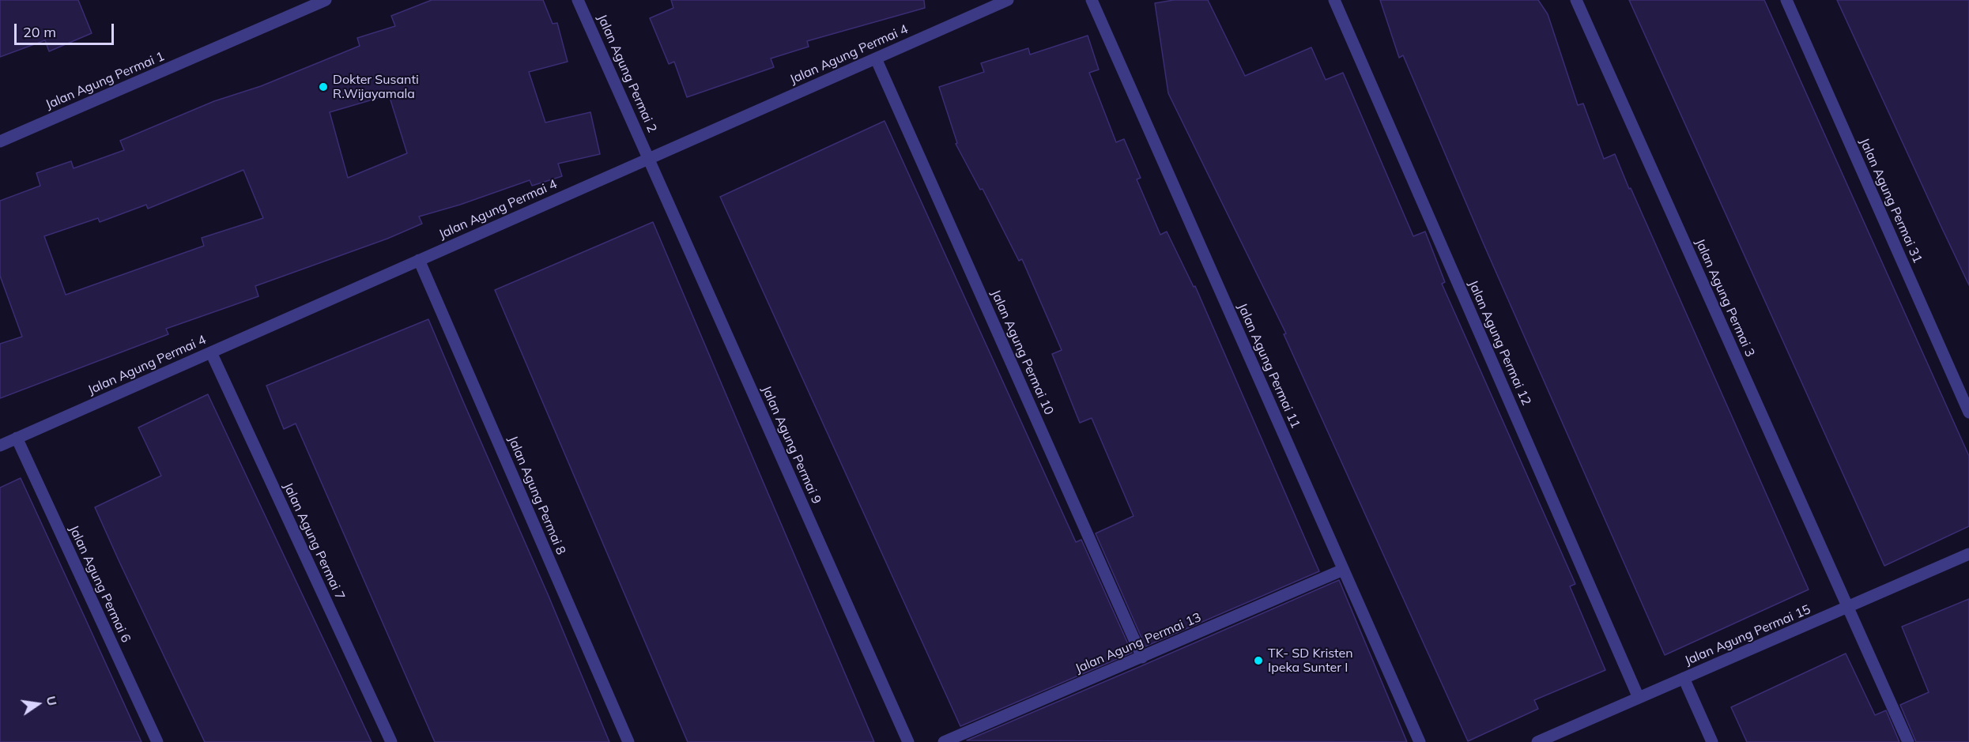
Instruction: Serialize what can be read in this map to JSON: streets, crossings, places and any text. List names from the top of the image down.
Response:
{
  "streets": {
    "street": [
      "Jalan Agung Permai 4",
      "Jalan Agung Permai 2",
      "Jalan Agung Permai 1",
      "Jalan Agung Permai 31",
      "Jalan Agung Permai 3",
      "Jalan Agung Permai 12",
      "Jalan Agung Permai 10",
      "Jalan Agung Permai 11",
      "Jalan Agung Permai 9",
      "Jalan Agung Permai 8",
      "Jalan Agung Permai 7",
      "Jalan Agung Permai 6",
      "Jalan Agung Permai 15",
      "Jalan Agung Permai 13"
    ]
  },
  "crossings": [
    ["Jalan Agung Permai 4", "Jalan Agung Permai 2"],
    ["Jalan Agung Permai 4", "Jalan Agung Permai 10"],
    ["Jalan Agung Permai 4", "Jalan Agung Permai 9"],
    ["Jalan Agung Permai 4", "Jalan Agung Permai 8"],
    ["Jalan Agung Permai 4", "Jalan Agung Permai 7"],
    ["Jalan Agung Permai 4", "Jalan Agung Permai 6"],
    ["Jalan Agung Permai 2", "Jalan Agung Permai 9"],
    ["Jalan Agung Permai 3", "Jalan Agung Permai 15"],
    ["Jalan Agung Permai 12", "Jalan Agung Permai 15"],
    ["Jalan Agung Permai 10", "Jalan Agung Permai 13"],
    ["Jalan Agung Permai 11", "Jalan Agung Permai 13"]
  ],
  "places": ["Dokter Susanti R.Wijayamala", "TK- SD Kristen Ipeka Sunter I"],
  "scale_bar": "20 m",
  "north": "right"
}
